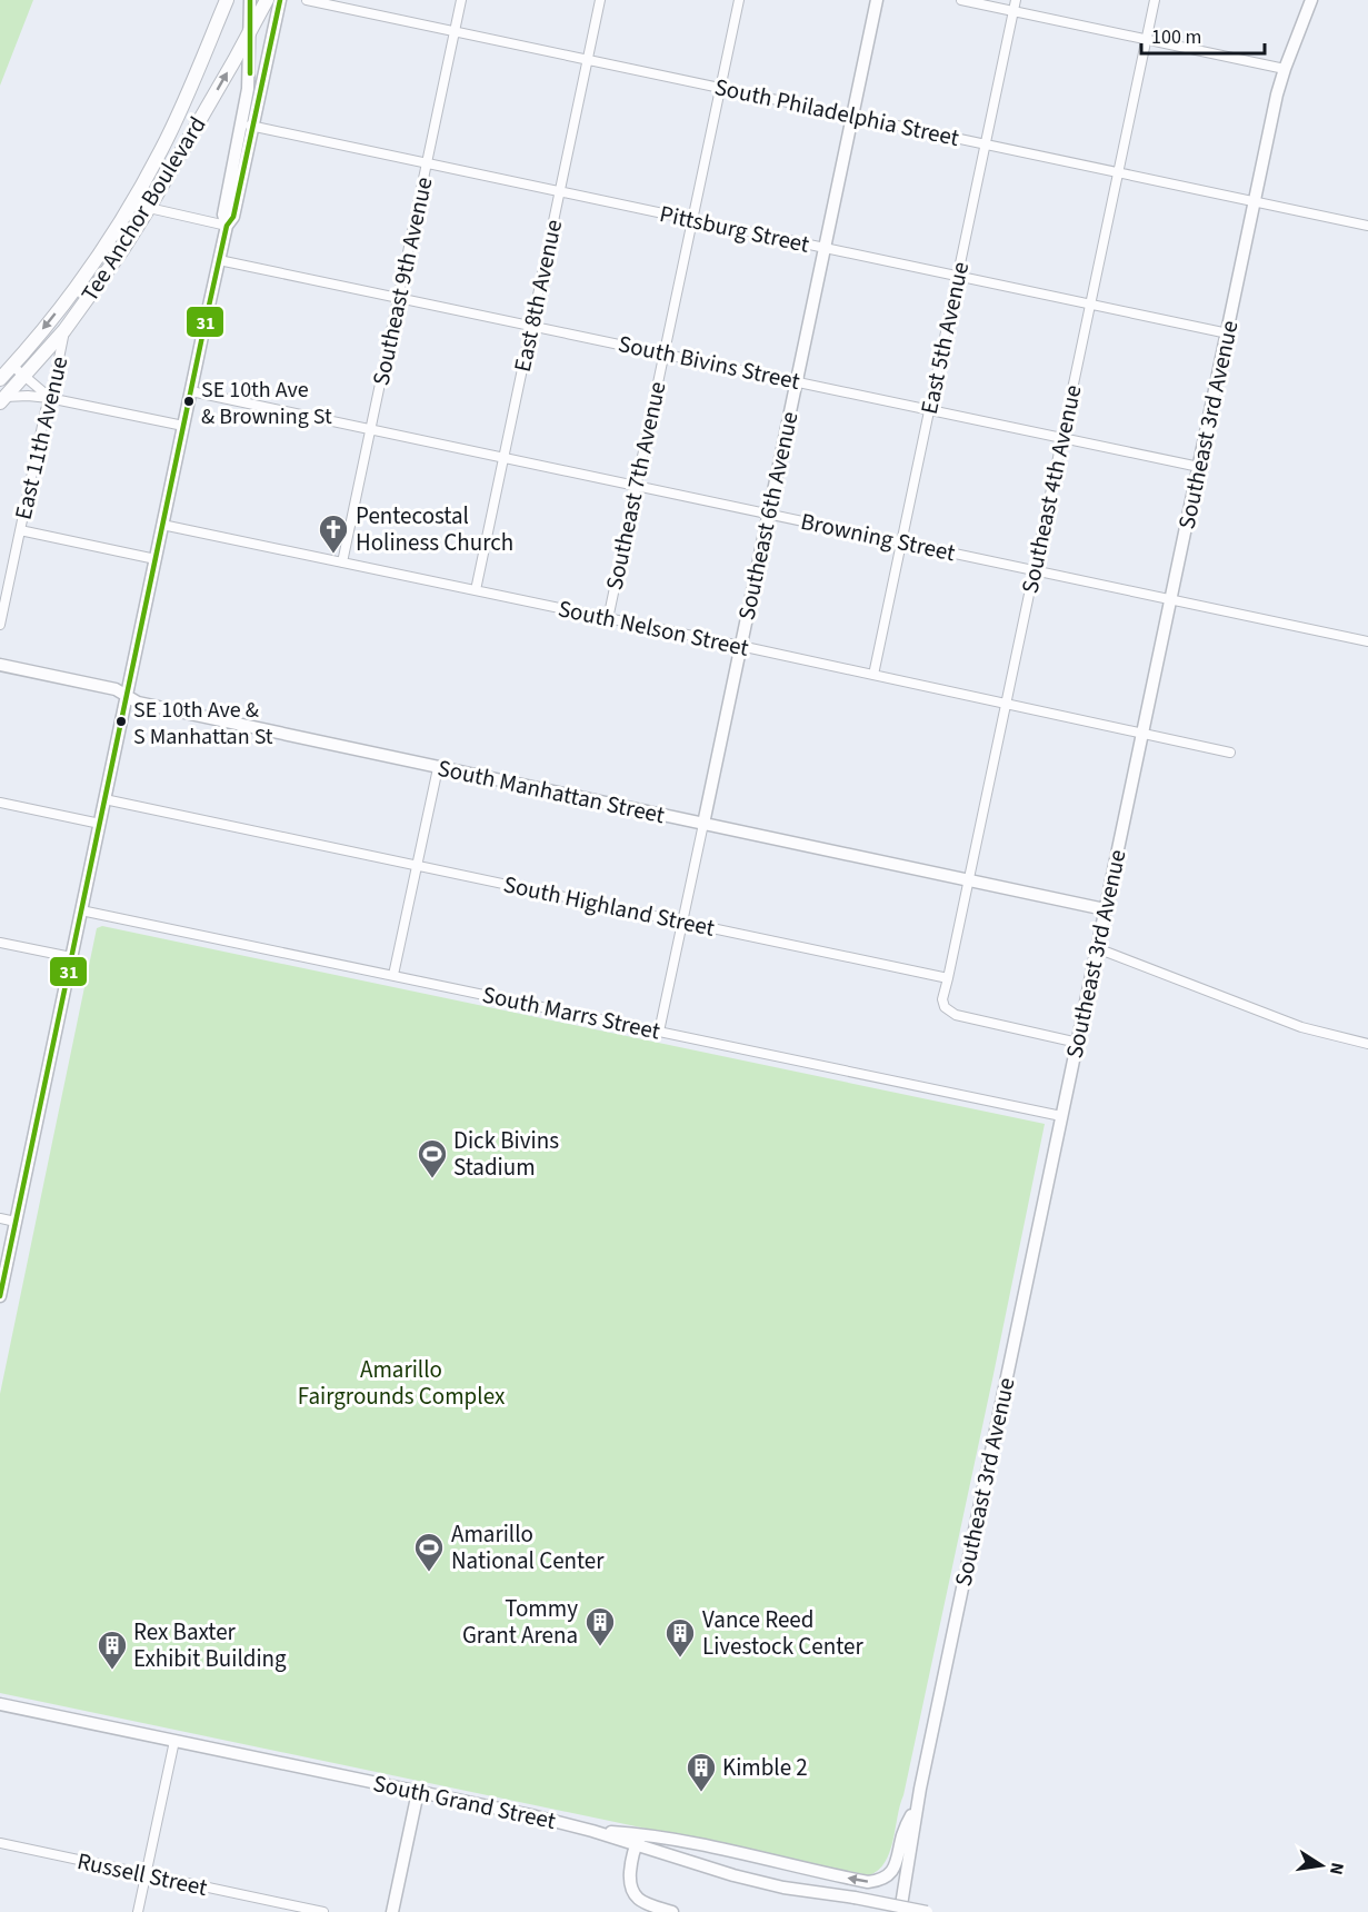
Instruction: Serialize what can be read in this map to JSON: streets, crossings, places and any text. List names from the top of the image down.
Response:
{
  "streets": {
    "main road": [
      "Tee Anchor Boulevard",
      "Southeast 3rd Avenue",
      "Southeast 6th Avenue",
      "South Manhattan Street",
      "South Grand Street"
    ],
    "street": [
      "South Philadelphia Street",
      "Pittsburg Street",
      "Southeast 9th Avenue",
      "East 8th Avenue",
      "East 5th Avenue",
      "South Bivins Street",
      "East 11th Avenue",
      "Southeast 7th Avenue",
      "Southeast 4th Avenue",
      "Browning Street",
      "South Nelson Street",
      "South Highland Street",
      "South Marrs Street",
      "Russell Street"
    ]
  },
  "crossings": [
    ["South Philadelphia Street", "Southeast 9th Avenue"],
    ["South Philadelphia Street", "East 8th Avenue"],
    ["South Philadelphia Street", "East 5th Avenue"],
    ["South Philadelphia Street", "Southeast 3rd Avenue"],
    ["South Philadelphia Street", "Southeast 7th Avenue"],
    ["South Philadelphia Street", "Southeast 4th Avenue"],
    ["South Philadelphia Street", "Southeast 6th Avenue"],
    ["Tee Anchor Boulevard", "East 11th Avenue"],
    ["Pittsburg Street", "Southeast 9th Avenue"],
    ["Pittsburg Street", "East 8th Avenue"],
    ["Pittsburg Street", "East 5th Avenue"],
    ["Pittsburg Street", "Southeast 3rd Avenue"],
    ["Pittsburg Street", "Southeast 7th Avenue"],
    ["Pittsburg Street", "Southeast 4th Avenue"],
    ["Pittsburg Street", "Southeast 6th Avenue"],
    ["Southeast 9th Avenue", "South Bivins Street"],
    ["Southeast 9th Avenue", "Browning Street"],
    ["Southeast 9th Avenue", "South Nelson Street"],
    ["East 8th Avenue", "South Bivins Street"],
    ["East 8th Avenue", "Browning Street"],
    ["East 8th Avenue", "South Nelson Street"],
    ["East 5th Avenue", "South Bivins Street"],
    ["East 5th Avenue", "Browning Street"],
    ["East 5th Avenue", "South Nelson Street"],
    ["South Bivins Street", "Southeast 3rd Avenue"],
    ["South Bivins Street", "Southeast 7th Avenue"],
    ["South Bivins Street", "Southeast 4th Avenue"],
    ["South Bivins Street", "Southeast 6th Avenue"],
    ["Southeast 3rd Avenue", "Browning Street"],
    ["Southeast 3rd Avenue", "South Nelson Street"],
    ["Southeast 3rd Avenue", "South Manhattan Street"],
    ["Southeast 3rd Avenue", "South Marrs Street"],
    ["Southeast 7th Avenue", "Browning Street"],
    ["Southeast 7th Avenue", "South Nelson Street"],
    ["Southeast 4th Avenue", "Browning Street"],
    ["Southeast 4th Avenue", "South Nelson Street"],
    ["Southeast 4th Avenue", "South Manhattan Street"],
    ["Southeast 4th Avenue", "South Highland Street"],
    ["Southeast 6th Avenue", "Browning Street"],
    ["Southeast 6th Avenue", "South Nelson Street"],
    ["Southeast 6th Avenue", "South Manhattan Street"],
    ["Southeast 6th Avenue", "South Highland Street"],
    ["Southeast 6th Avenue", "South Marrs Street"]
  ],
  "parks": ["Amarillo Fairgrounds Complex"],
  "places": {
    "other": ["SE 10th Ave & Browning St", "SE 10th Ave & S Manhattan St"],
    "church": ["Pentecostal Holiness Church"],
    "sports": ["Dick Bivins Stadium", "Amarillo National Center"],
    "building": [
      "Tommy Grant Arena",
      "Vance Reed Livestock Center",
      "Rex Baxter Exhibit Building",
      "Kimble 2"
    ]
  },
  "lines": ["transit line 31"],
  "scale_bar": "100 m",
  "north": "right"
}
